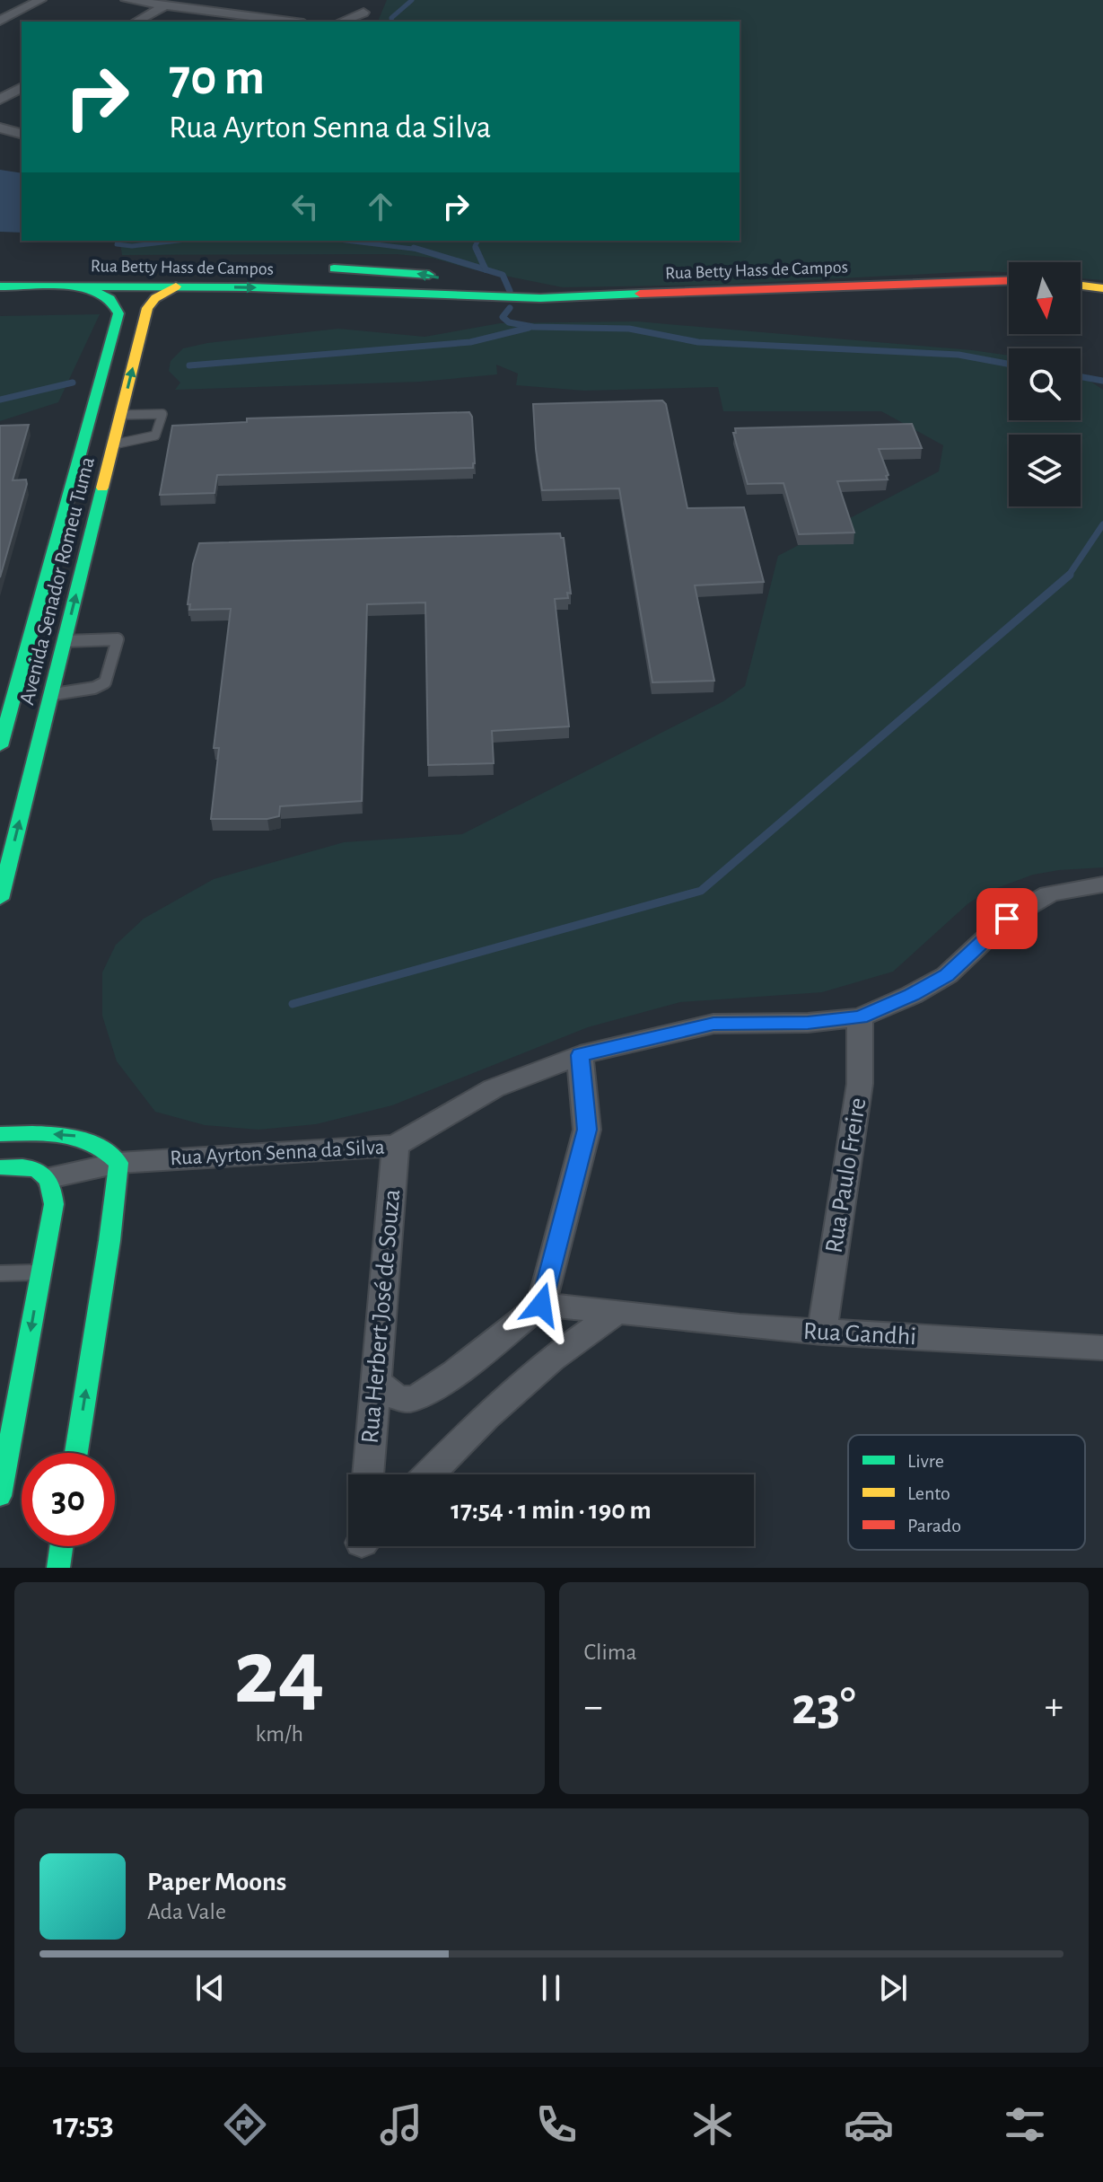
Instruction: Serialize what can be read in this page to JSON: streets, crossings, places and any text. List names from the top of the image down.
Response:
{
  "streets": {
    "street": [
      "Rua Betty Hass de Campos",
      "Avenida Senador Romeu Tuma",
      "Rua Ayrton Senna da Silva",
      "Rua Paulo Freire",
      "Rua Herbert José de Souza",
      "Rua Gandhi"
    ]
  },
  "crossings": [
    ["Rua Betty Hass de Campos", "Avenida Senador Romeu Tuma"],
    ["Rua Ayrton Senna da Silva", "Rua Paulo Freire"],
    ["Rua Ayrton Senna da Silva", "Rua Herbert José de Souza"],
    ["Rua Paulo Freire", "Rua Gandhi"]
  ],
  "legend": ["Livre", "Lento", "Parado"],
  "north": "bottom",
  "page": {
    "turn": ["70 m", "Rua Ayrton Senna da Silva"],
    "limit": "30",
    "trip": "17:54 · 1 min · 190 m",
    "tile": [
      ["24", "km/h"],
      "Clima"
    ],
    "heat": ["−", "23°", "+"],
    "song": ["Paper Moons", "Ada Vale"],
    "tabs": "17:53"
  }
}
